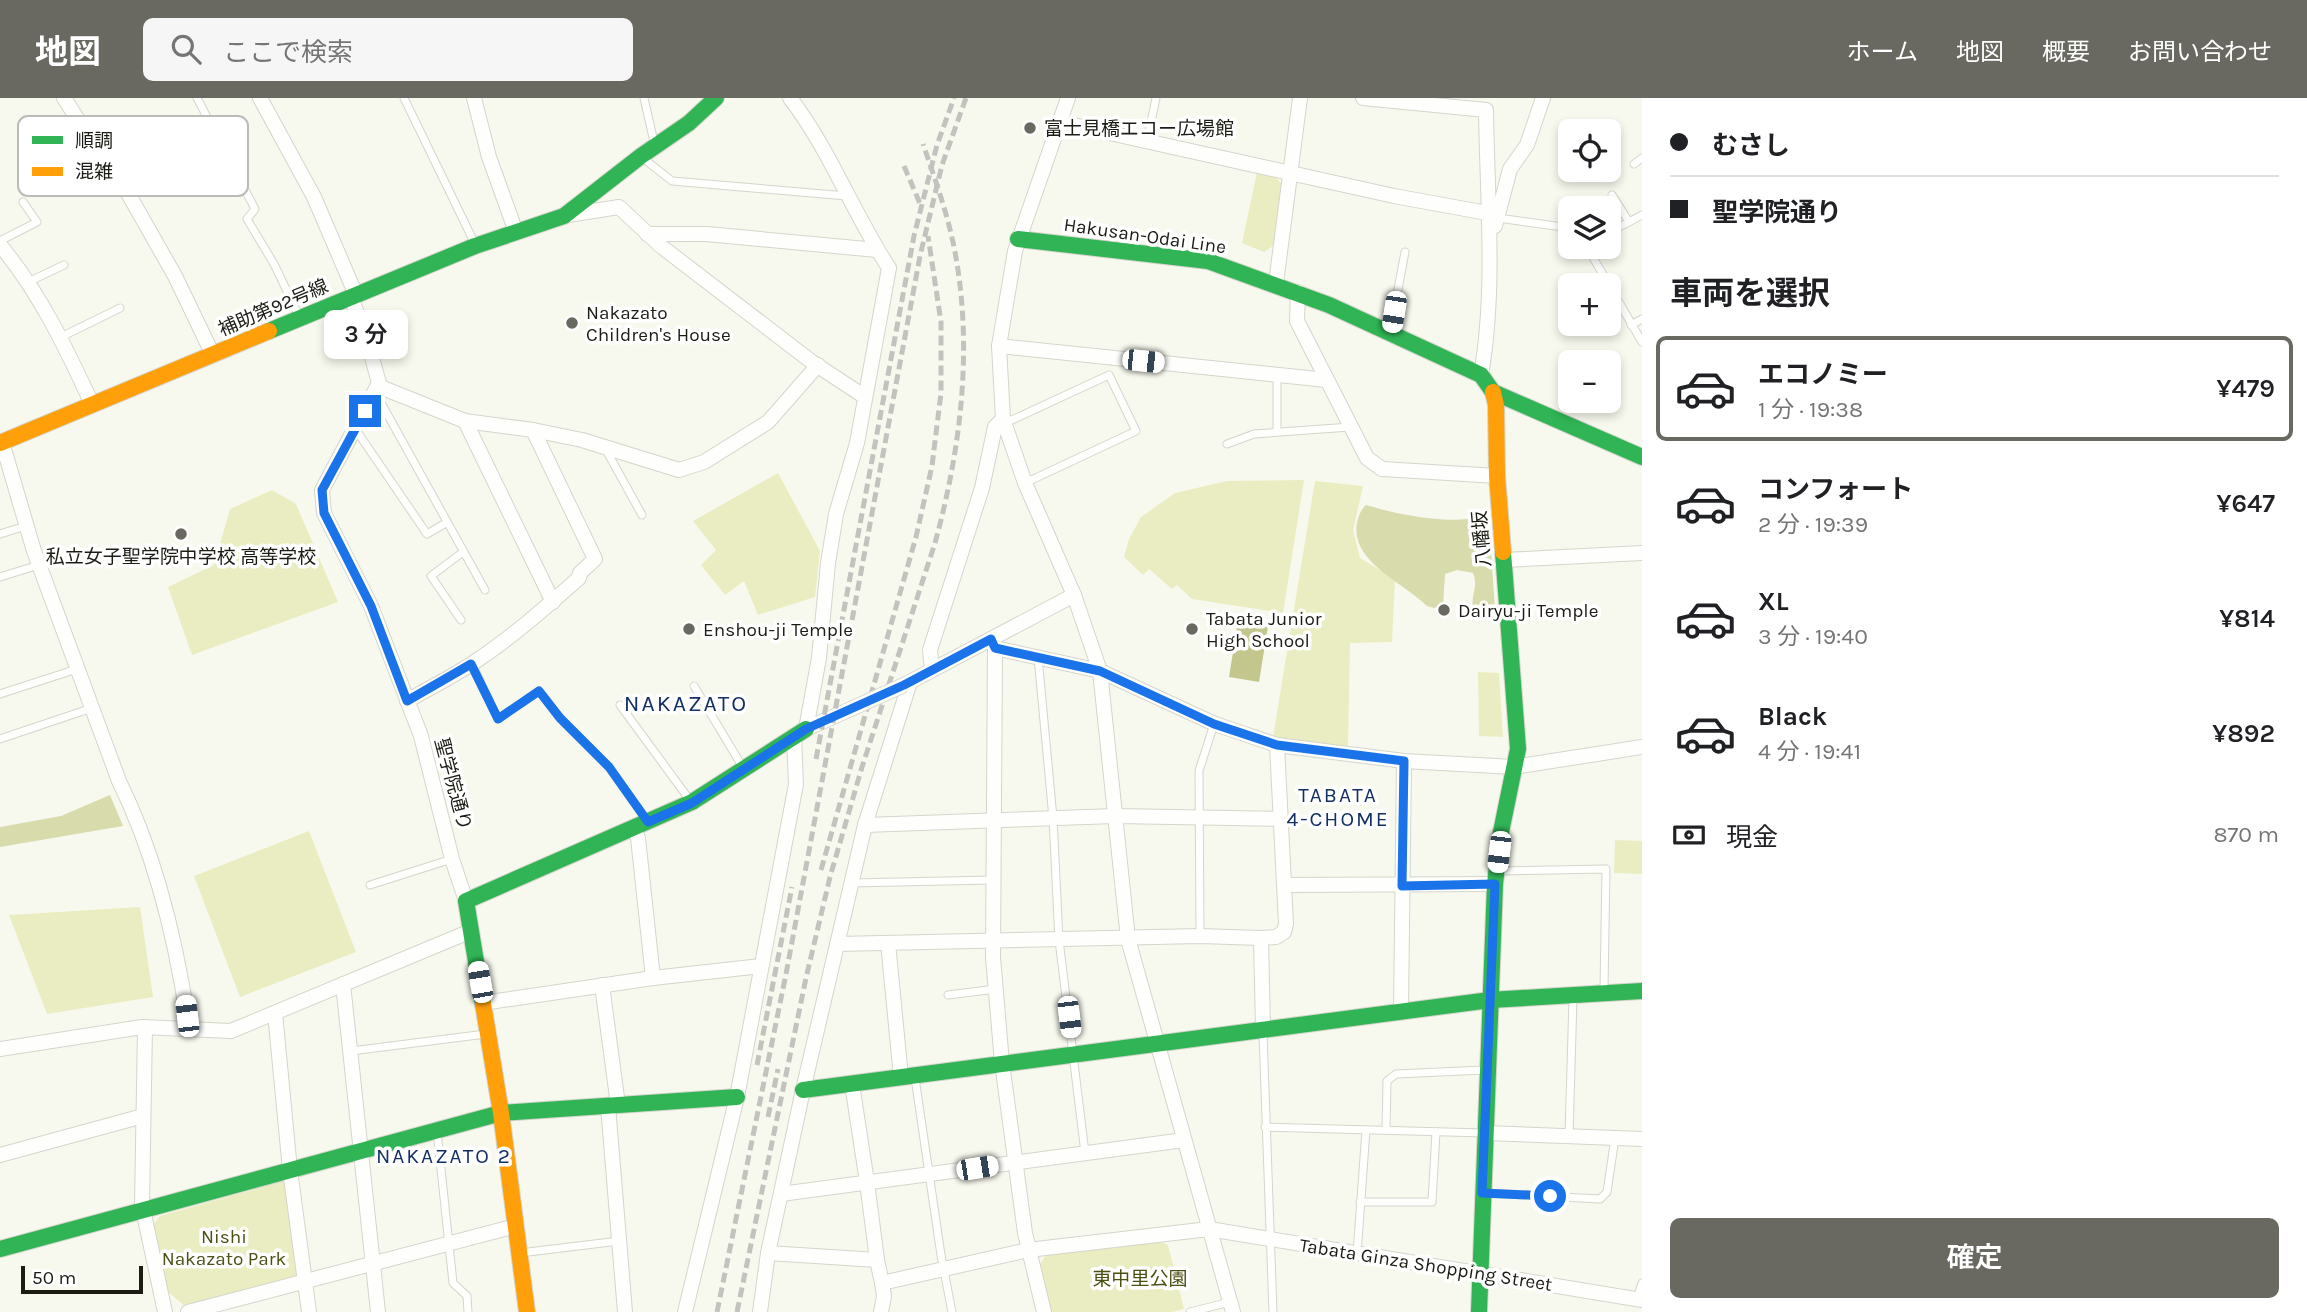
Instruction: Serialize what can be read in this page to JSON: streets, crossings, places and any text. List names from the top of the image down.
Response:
{
  "streets": {
    "street": [
      "Hakusan-Odai Line",
      "補助第92号線",
      "八幡坂",
      "聖学院通り",
      "Tabata Ginza Shopping Street"
    ]
  },
  "crossings": [
    ["八幡坂", "Tabata Ginza Shopping Street"]
  ],
  "districts": ["NAKAZATO", "TABATA 4-CHOME", "NAKAZATO 2"],
  "parks": ["Nishi Nakazato Park", "東中里公園"],
  "places": [
    "富士見橋エコー広場館",
    "Nakazato Children's House",
    "私立女子聖学院中学校 高等学校",
    "Dairyu-ji Temple",
    "Enshou-ji Temple",
    "Tabata Junior High School"
  ],
  "legend": ["順調", "混雑"],
  "scale_bar": "50 m",
  "page": {
    "header": "地図",
    "search": "ここで検索",
    "nav": [
      "ホーム",
      "地図",
      "概要",
      "お問い合わせ"
    ],
    "banner": ["むさし", "聖学院通り"],
    "map_buttons": ["+", "−"],
    "heading": "車両を選択",
    "bubble": "3 分",
    "list": [
      {
        "name": "エコノミー",
        "note": "1 分 · 19:38",
        "value": "¥479"
      },
      {
        "name": "コンフォート",
        "note": "2 分 · 19:39",
        "value": "¥647"
      },
      {
        "name": "XL",
        "note": "3 分 · 19:40",
        "value": "¥814"
      },
      {
        "name": "Black",
        "note": "4 分 · 19:41",
        "value": "¥892"
      }
    ],
    "pay": ["現金", "870 m"],
    "buttons": "確定",
    "scale": "50 m"
  }
}
